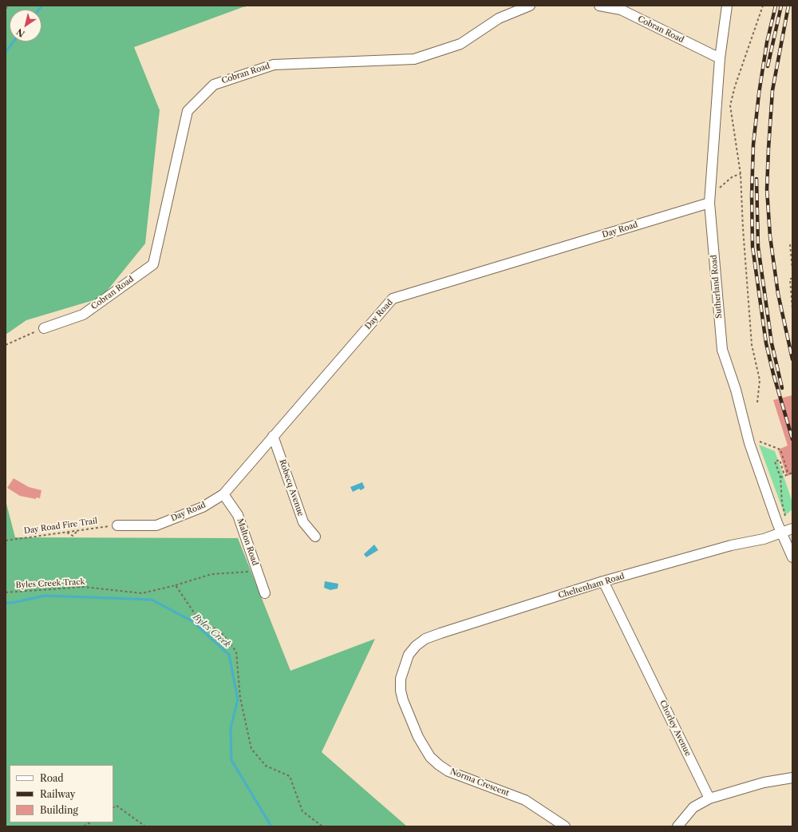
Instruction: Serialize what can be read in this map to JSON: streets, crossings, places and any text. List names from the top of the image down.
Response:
{
  "streets": {
    "street": [
      "Cobran Road",
      "Day Road",
      "Sutherland Road",
      "Robecq Avenue",
      "Malton Road",
      "Cheltenham Road",
      "Chorley Avenue",
      "Norma Crescent"
    ],
    "path": ["Day Road Fire Trail", "Byles Creek Track"]
  },
  "crossings": [
    ["Cobran Road", "Sutherland Road"],
    ["Day Road", "Sutherland Road"],
    ["Day Road", "Robecq Avenue"],
    ["Day Road", "Day Road Fire Trail"],
    ["Day Road", "Malton Road"],
    ["Sutherland Road", "Cheltenham Road"],
    ["Malton Road", "Byles Creek Track"],
    ["Cheltenham Road", "Chorley Avenue"],
    ["Cheltenham Road", "Norma Crescent"]
  ],
  "water": ["Byles Creek"],
  "legend": ["Road", "Railway", "Building"],
  "north": "bottom left"
}
